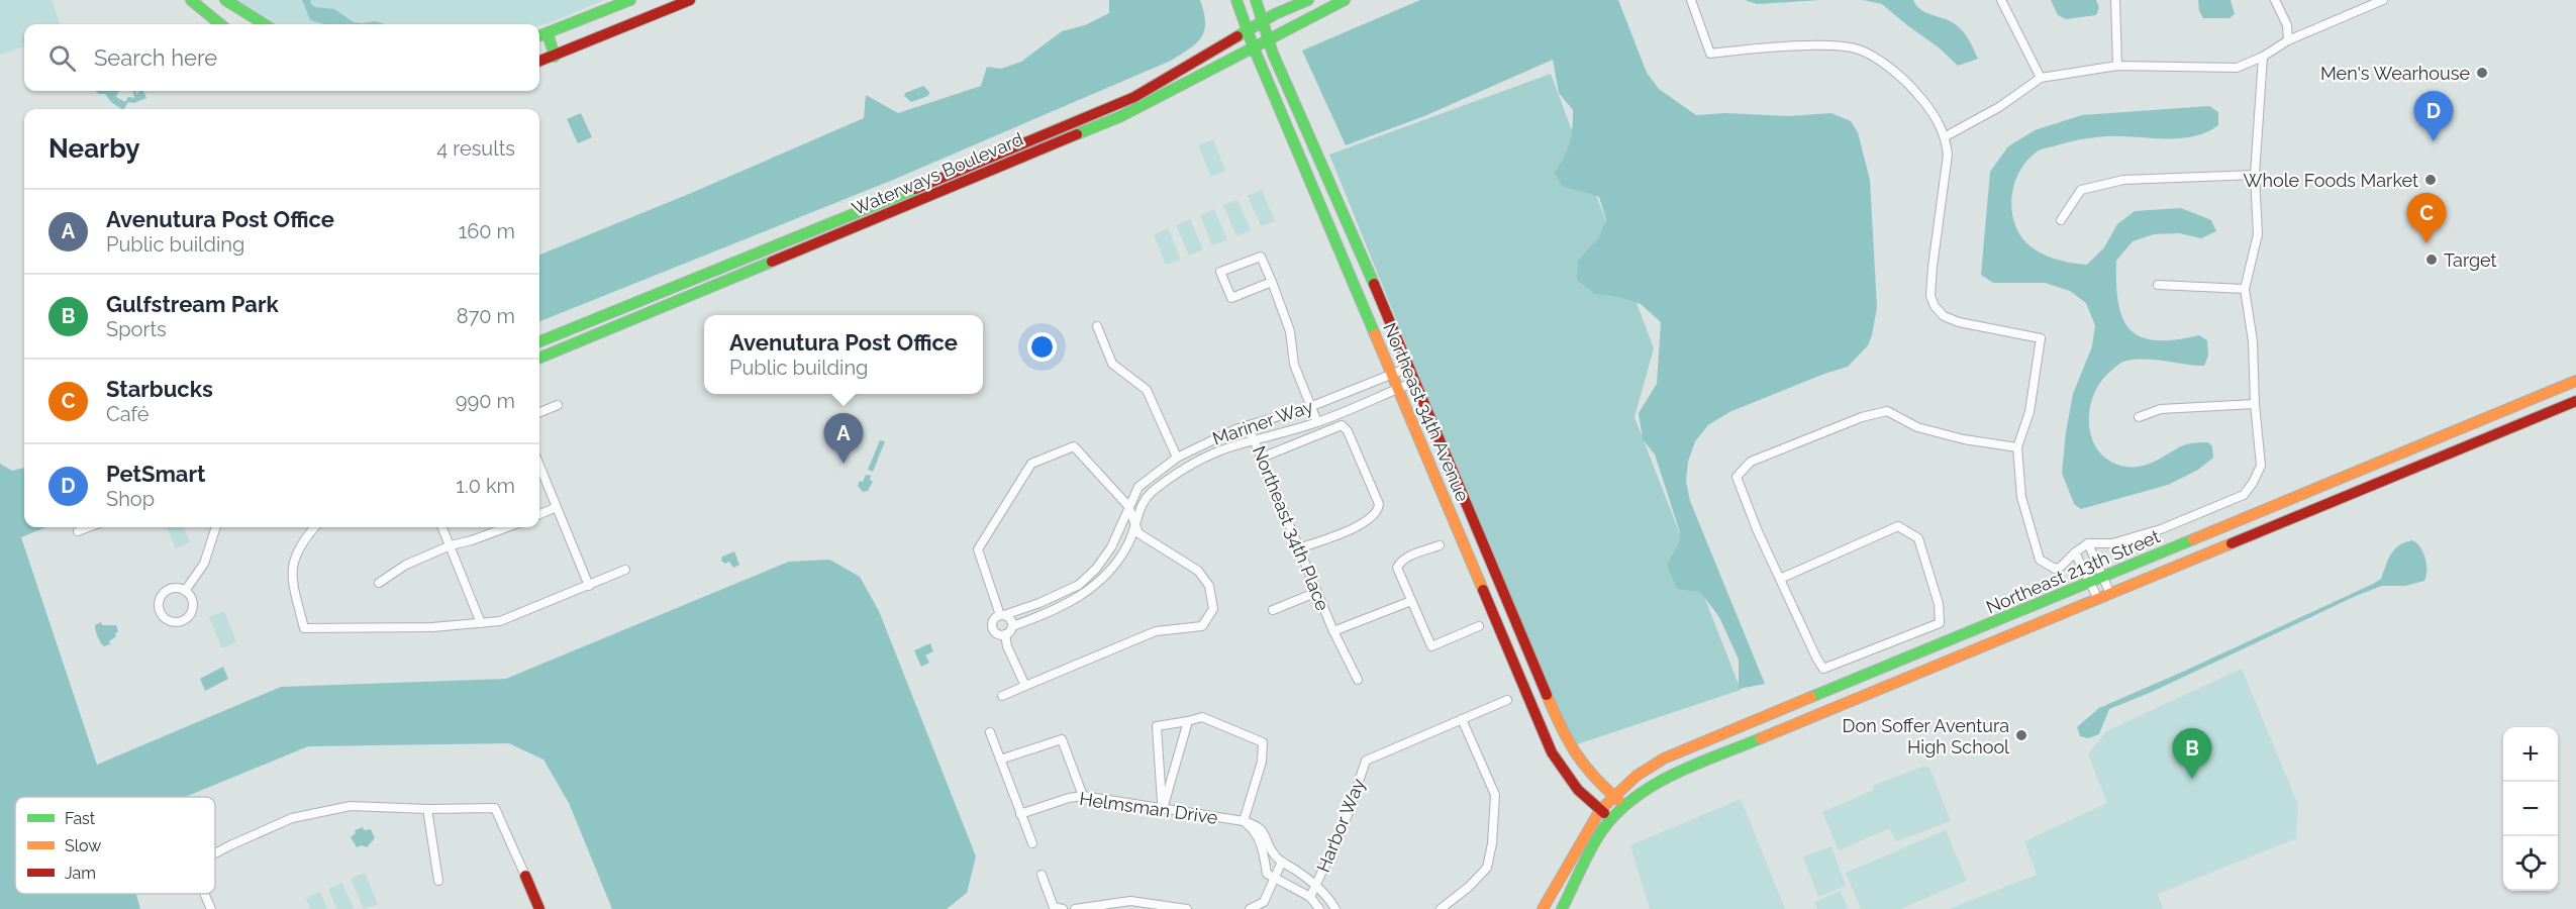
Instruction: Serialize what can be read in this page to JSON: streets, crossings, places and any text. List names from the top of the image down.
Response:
{
  "streets": {
    "street": [
      "Waterways Boulevard",
      "Northeast 34th Avenue",
      "Mariner Way",
      "Northeast 34th Place",
      "Northeast 213th Street",
      "Helmsman Drive",
      "Harbor Way"
    ]
  },
  "crossings": [
    ["Waterways Boulevard", "Northeast 34th Avenue"],
    ["Northeast 34th Avenue", "Mariner Way"],
    ["Northeast 34th Avenue", "Northeast 213th Street"],
    ["Mariner Way", "Northeast 34th Place"],
    ["Helmsman Drive", "Harbor Way"]
  ],
  "places": [
    "Men's Wearhouse",
    "Whole Foods Market",
    "Target",
    "Don Soffer Aventura High School"
  ],
  "legend": ["Fast", "Slow", "Jam"],
  "page": {
    "search": "Search here",
    "pins": [
      "D",
      "C",
      "A",
      "B"
    ],
    "heading": ["Nearby", "4 results"],
    "list": [
      {
        "mark": "A",
        "name": "Avenutura Post Office",
        "note": "Public building",
        "value": "160 m"
      },
      {
        "mark": "B",
        "name": "Gulfstream Park",
        "note": "Sports",
        "value": "870 m"
      },
      {
        "mark": "C",
        "name": "Starbucks",
        "note": "Café",
        "value": "990 m"
      },
      {
        "mark": "D",
        "name": "PetSmart",
        "note": "Shop",
        "value": "1.0 km"
      }
    ],
    "popup": ["Avenutura Post Office", "Public building"],
    "map_buttons": ["+", "−"]
  }
}
